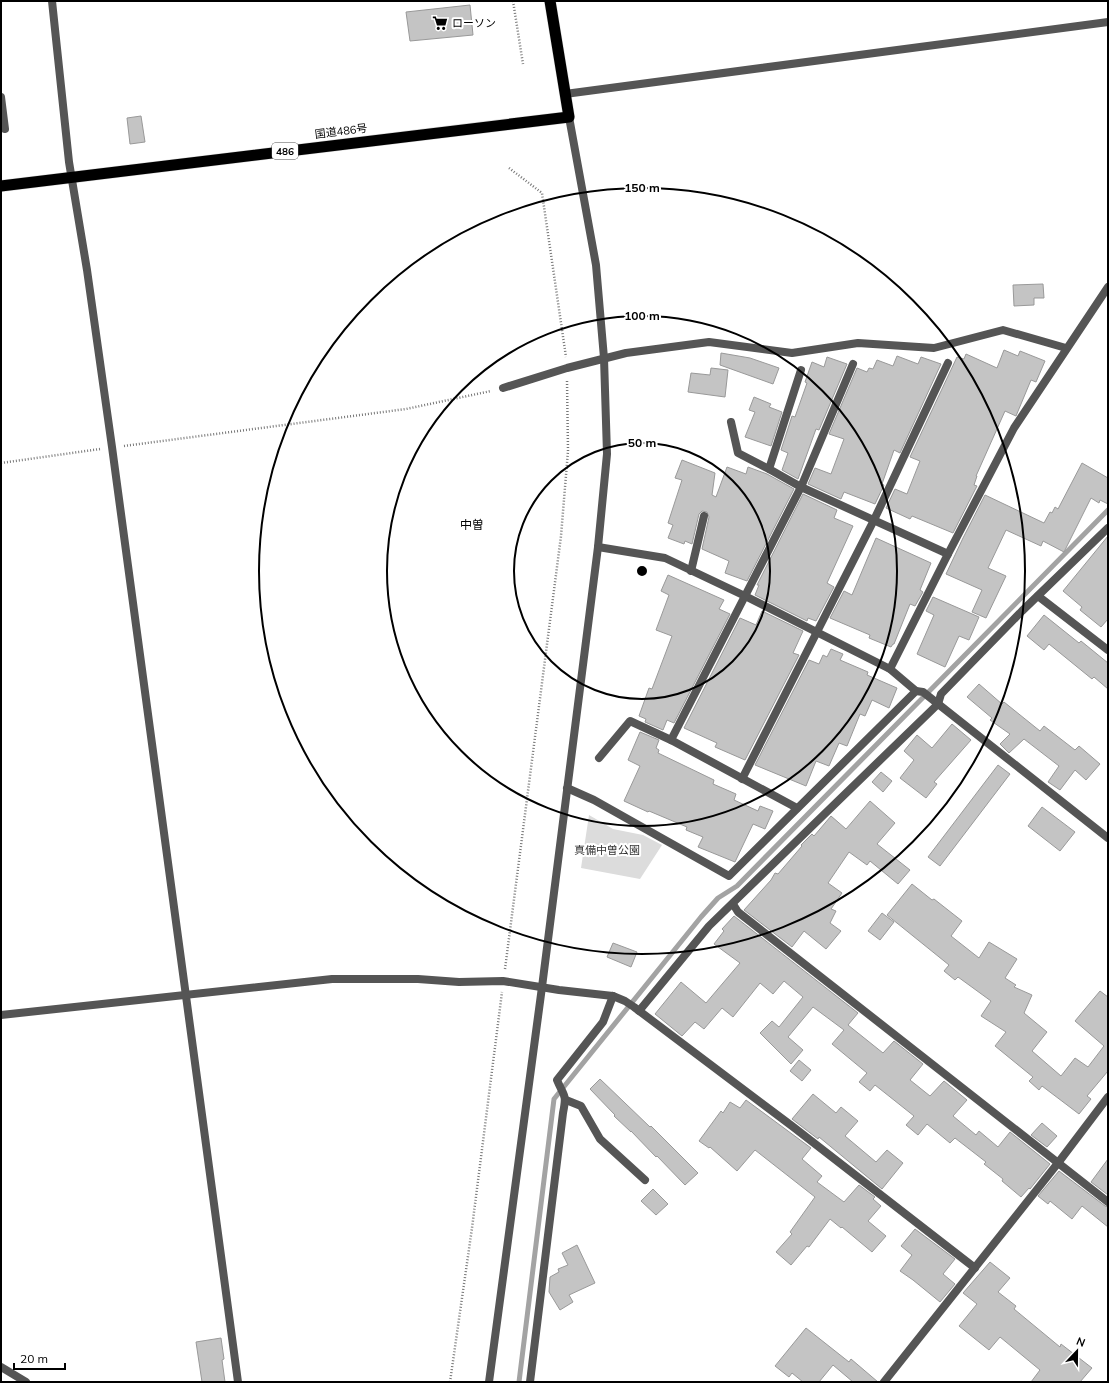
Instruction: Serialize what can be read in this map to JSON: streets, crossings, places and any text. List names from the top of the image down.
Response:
{
  "streets": {
    "highway": ["国道486号", "486"]
  },
  "districts": ["中曽"],
  "parks": ["真備中曽公園"],
  "places": {
    "supermarket": ["ローソン"]
  },
  "scale_bar": "20 m",
  "north": "top",
  "rings": ["150 m", "100 m", "50 m"]
}
